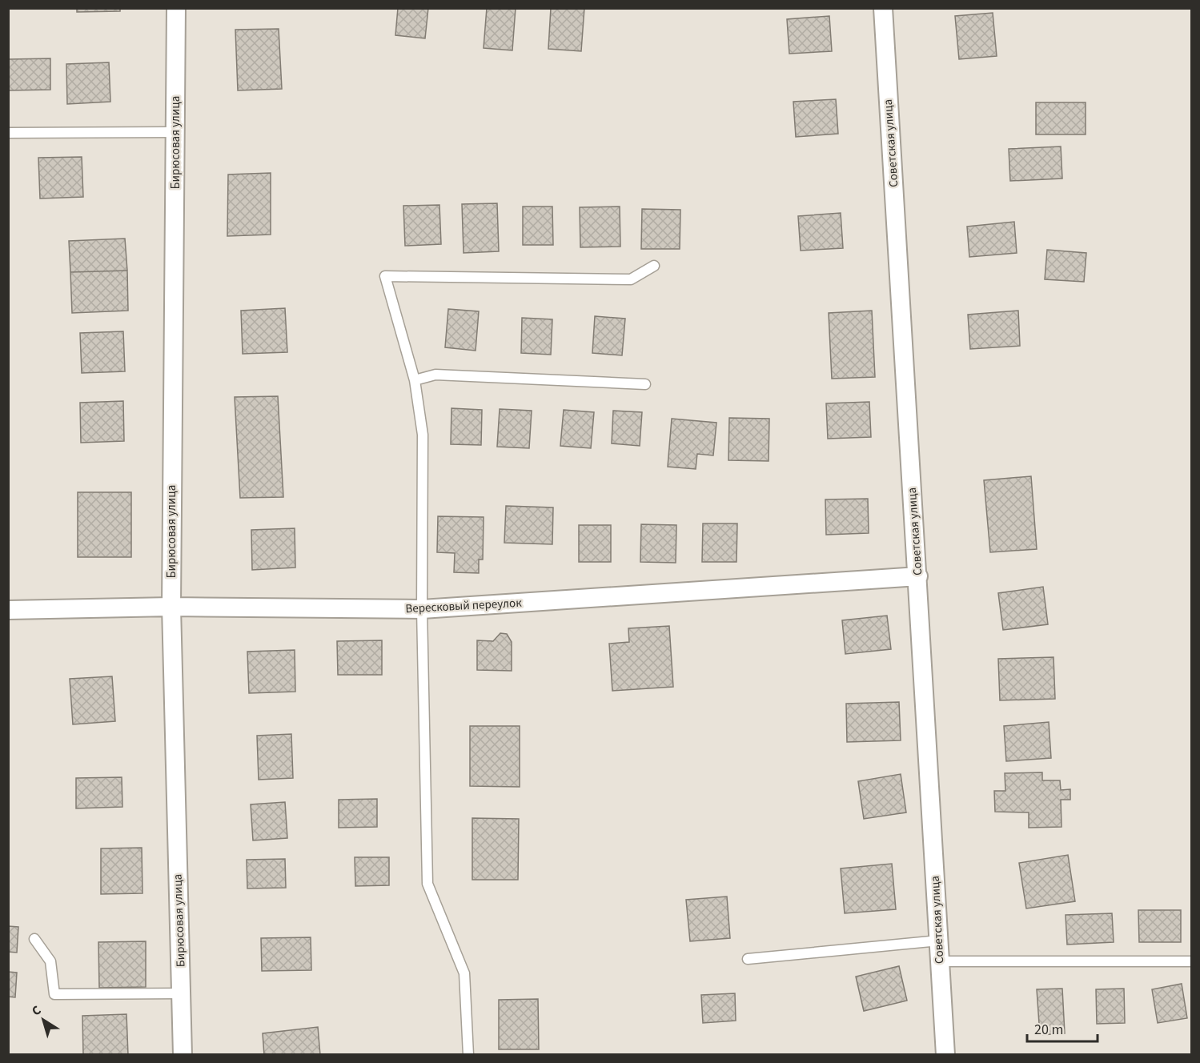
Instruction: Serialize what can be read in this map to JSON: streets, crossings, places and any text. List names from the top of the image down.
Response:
{
  "streets": {
    "street": ["Бирюсовая улица", "Советская улица", "Вересковый переулок"]
  },
  "crossings": [
    ["Бирюсовая улица", "Вересковый переулок"],
    ["Советская улица", "Вересковый переулок"]
  ],
  "scale_bar": "20 m",
  "north": "top left"
}
